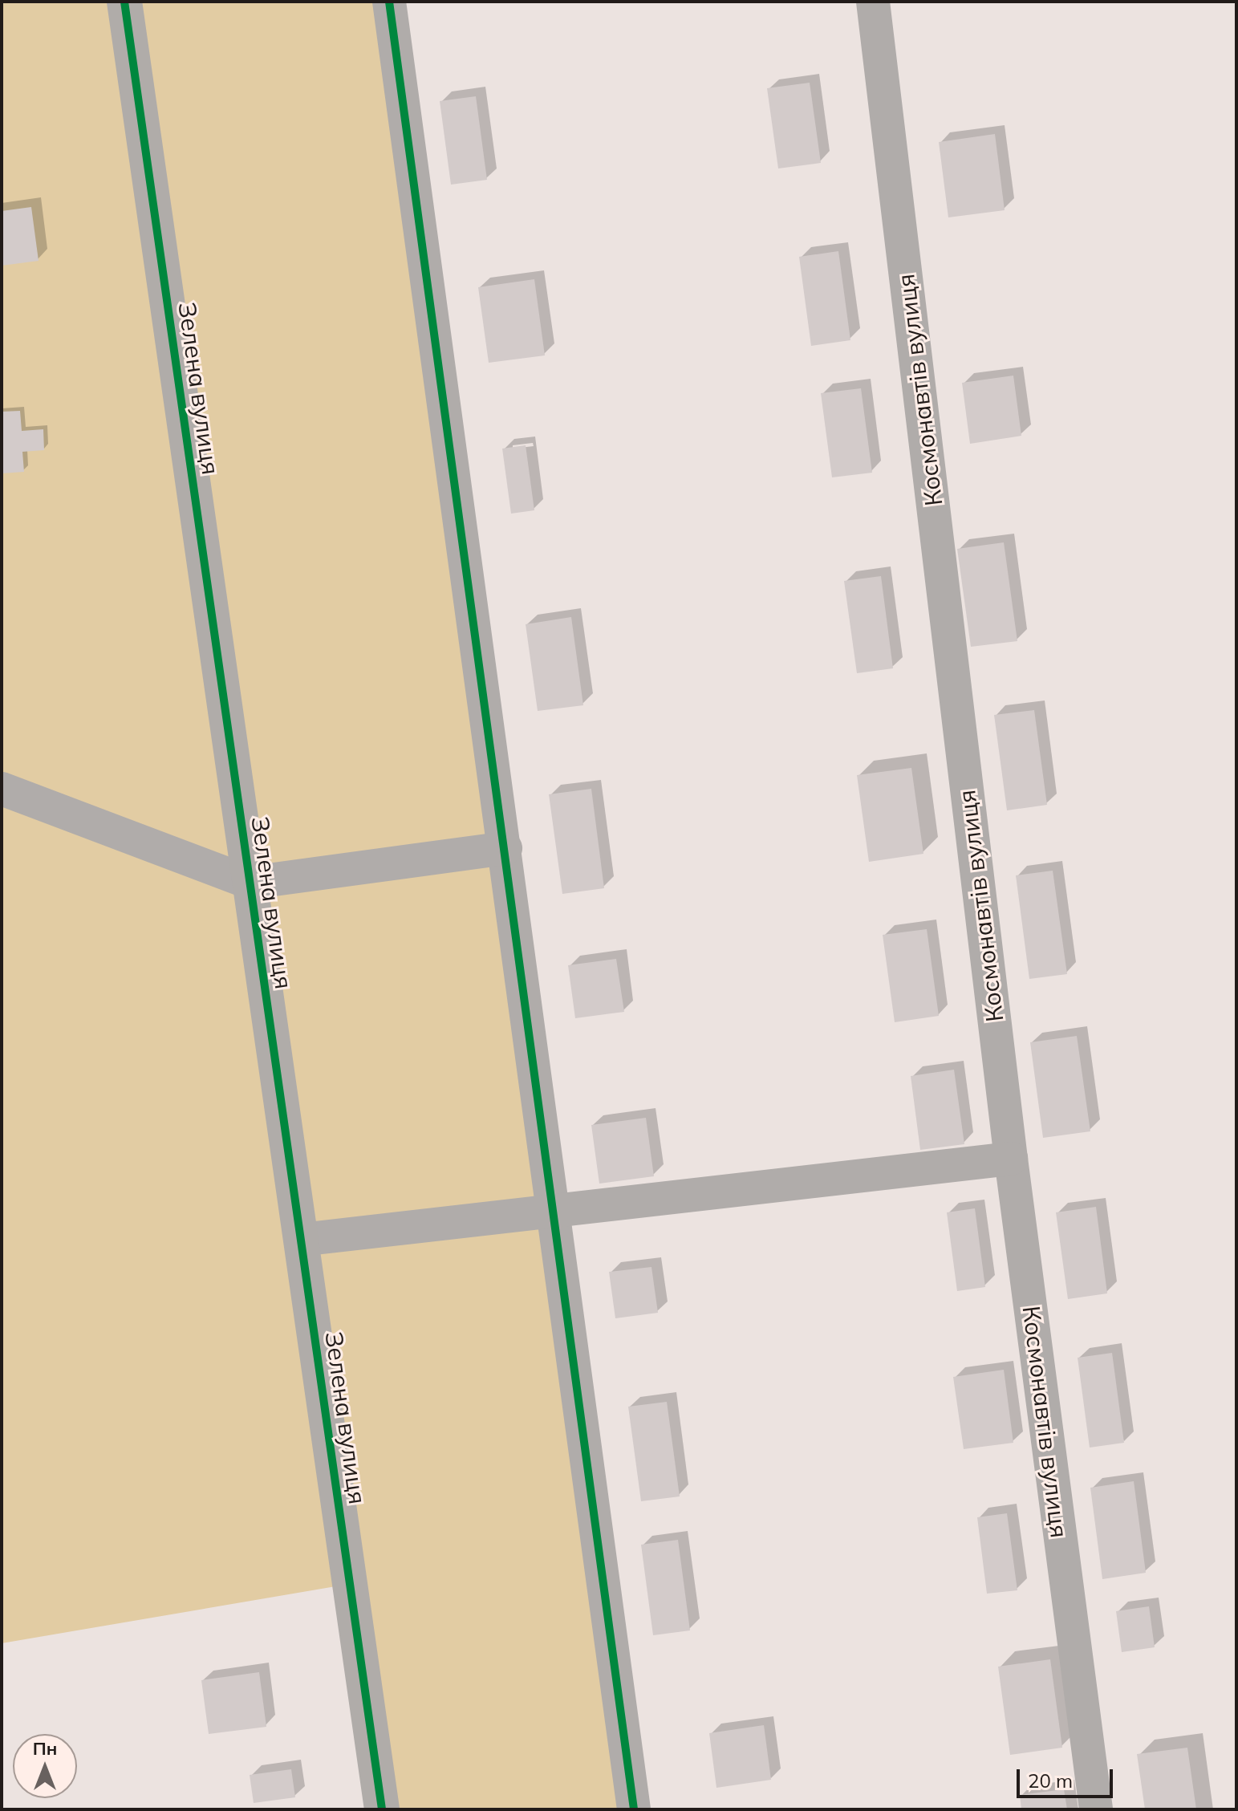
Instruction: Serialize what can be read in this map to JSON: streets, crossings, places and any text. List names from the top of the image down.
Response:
{
  "streets": {
    "street": ["Зелена вулиця", "Космонавтів вулиця"]
  },
  "scale_bar": "20 m",
  "north": "top"
}
